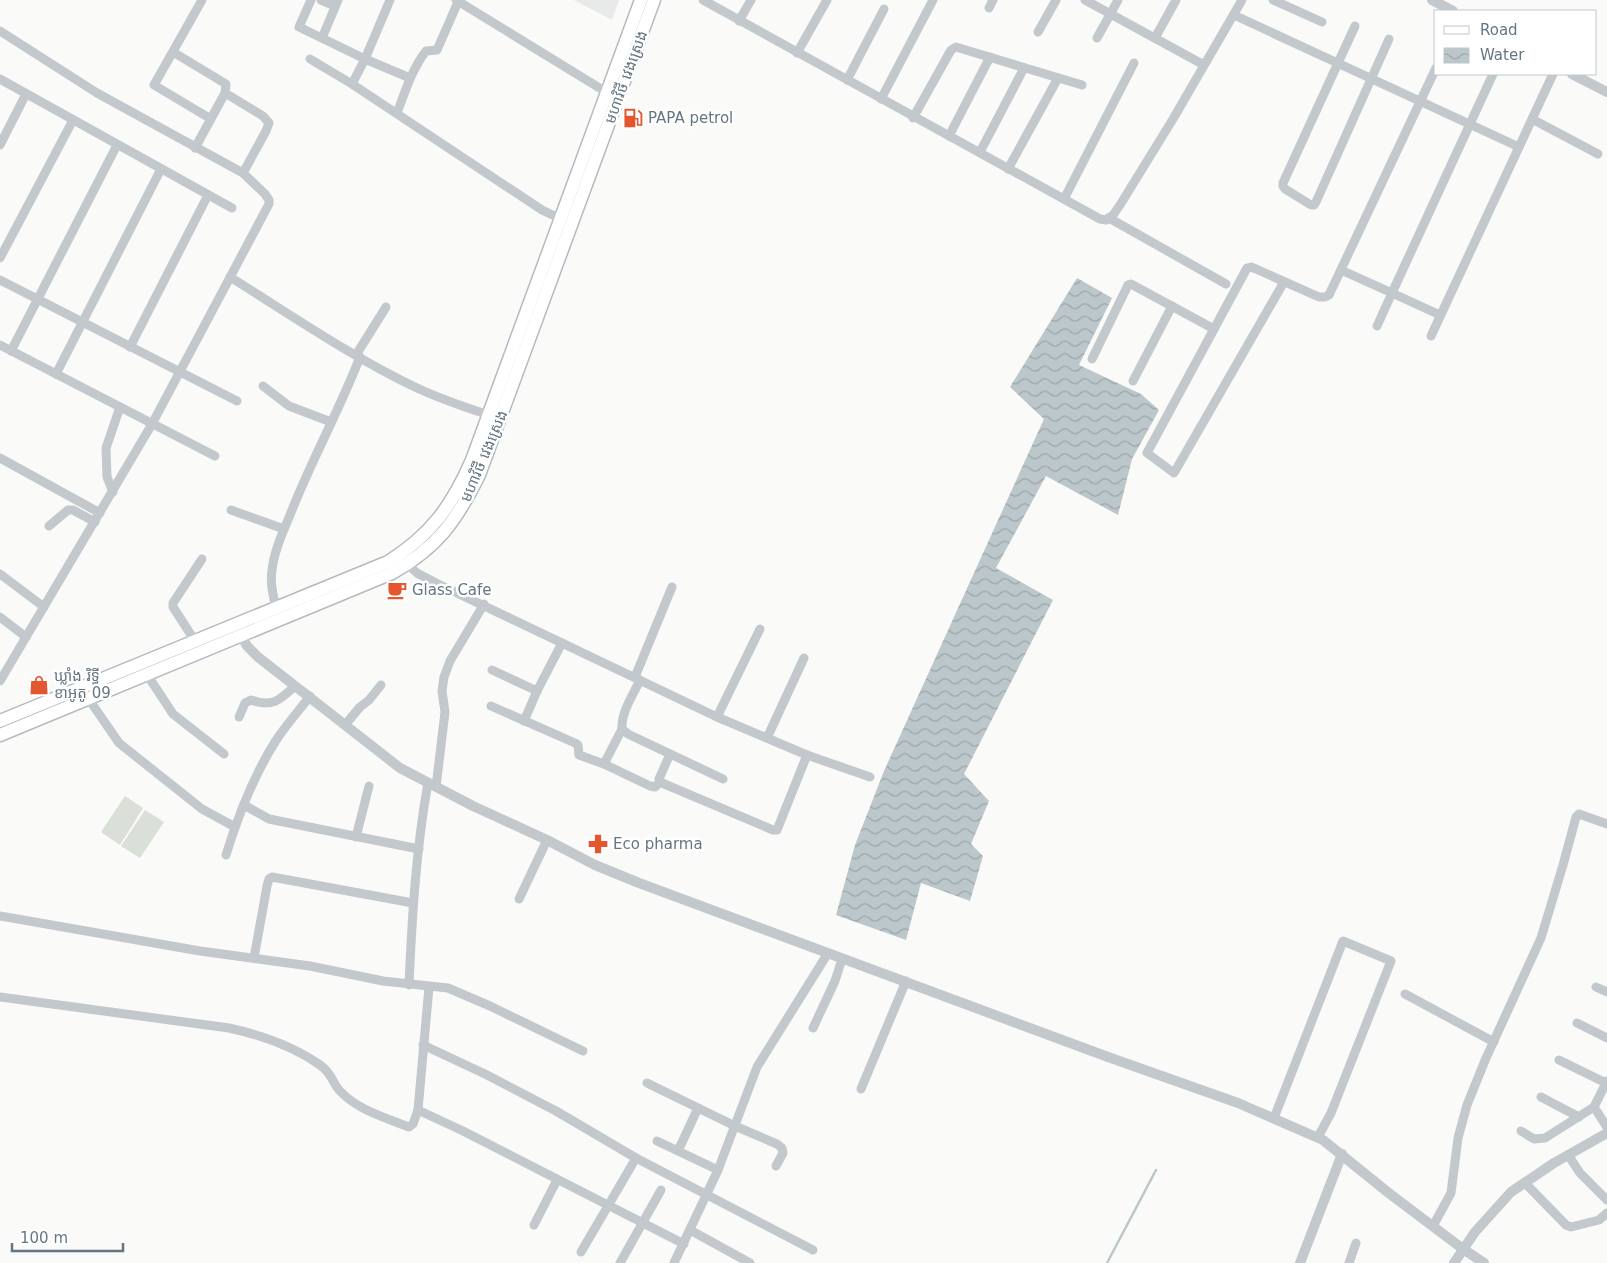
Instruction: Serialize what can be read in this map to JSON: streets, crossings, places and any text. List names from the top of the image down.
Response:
{
  "streets": {
    "main road": ["មហាវិថី វេងស្រេង"]
  },
  "places": {
    "fuel station": ["PAPA petrol"],
    "cafe": ["Glass Cafe"],
    "shop": ["ឃ្លាំង រិទ្ធី ខាអូតូ 09"],
    "pharmacy": ["Eco pharma"]
  },
  "legend": ["Road", "Water"],
  "scale_bar": "100 m"
}
